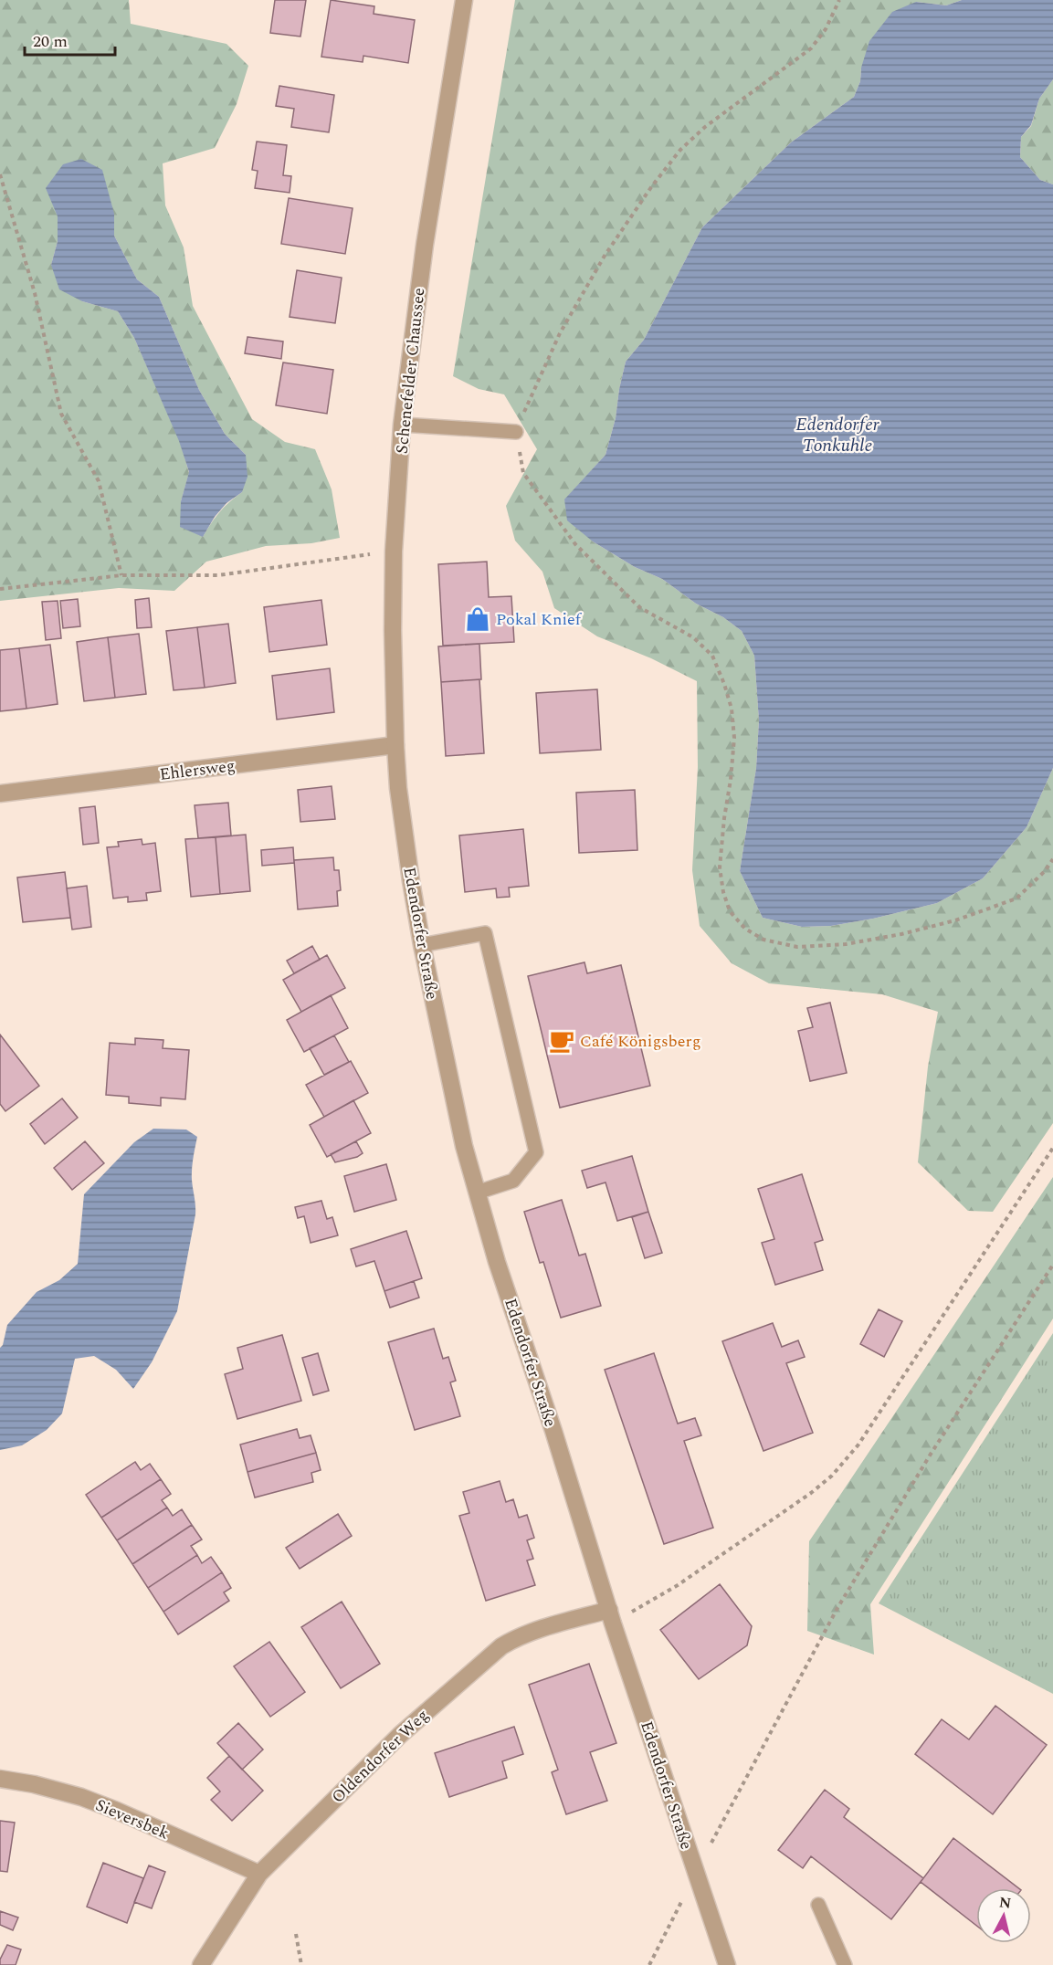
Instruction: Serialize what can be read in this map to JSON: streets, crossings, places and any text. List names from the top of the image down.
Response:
{
  "streets": {
    "street": [
      "Schenefelder Chaussee",
      "Ehlersweg",
      "Edendorfer Straße",
      "Oldendorfer Weg",
      "Sieversbek"
    ]
  },
  "crossings": [
    ["Schenefelder Chaussee", "Ehlersweg"],
    ["Schenefelder Chaussee", "Edendorfer Straße"],
    ["Ehlersweg", "Edendorfer Straße"],
    ["Edendorfer Straße", "Oldendorfer Weg"],
    ["Oldendorfer Weg", "Sieversbek"]
  ],
  "water": ["Edendorfer Tonkuhle"],
  "places": {
    "shop": ["Pokal Knief"],
    "cafe": ["Café Königsberg"]
  },
  "scale_bar": "20 m",
  "north": "top"
}
